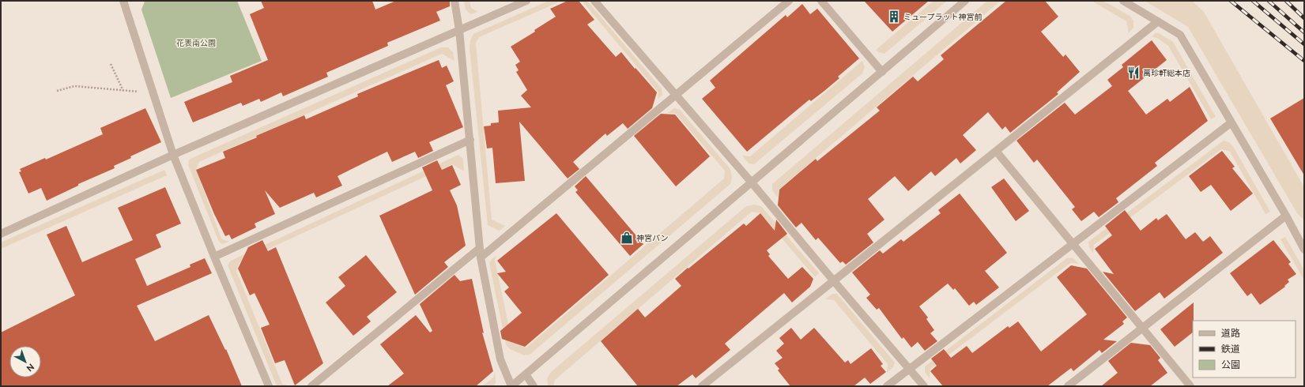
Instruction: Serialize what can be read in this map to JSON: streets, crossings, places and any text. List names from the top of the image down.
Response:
{
  "parks": ["花表南公園"],
  "places": {
    "building": ["ミュープラット神宮前"],
    "restaurant": ["萬珍軒総本店"],
    "shop": ["神宮パン"]
  },
  "legend": ["道路", "鉄道", "公園"],
  "north": "bottom right"
}
